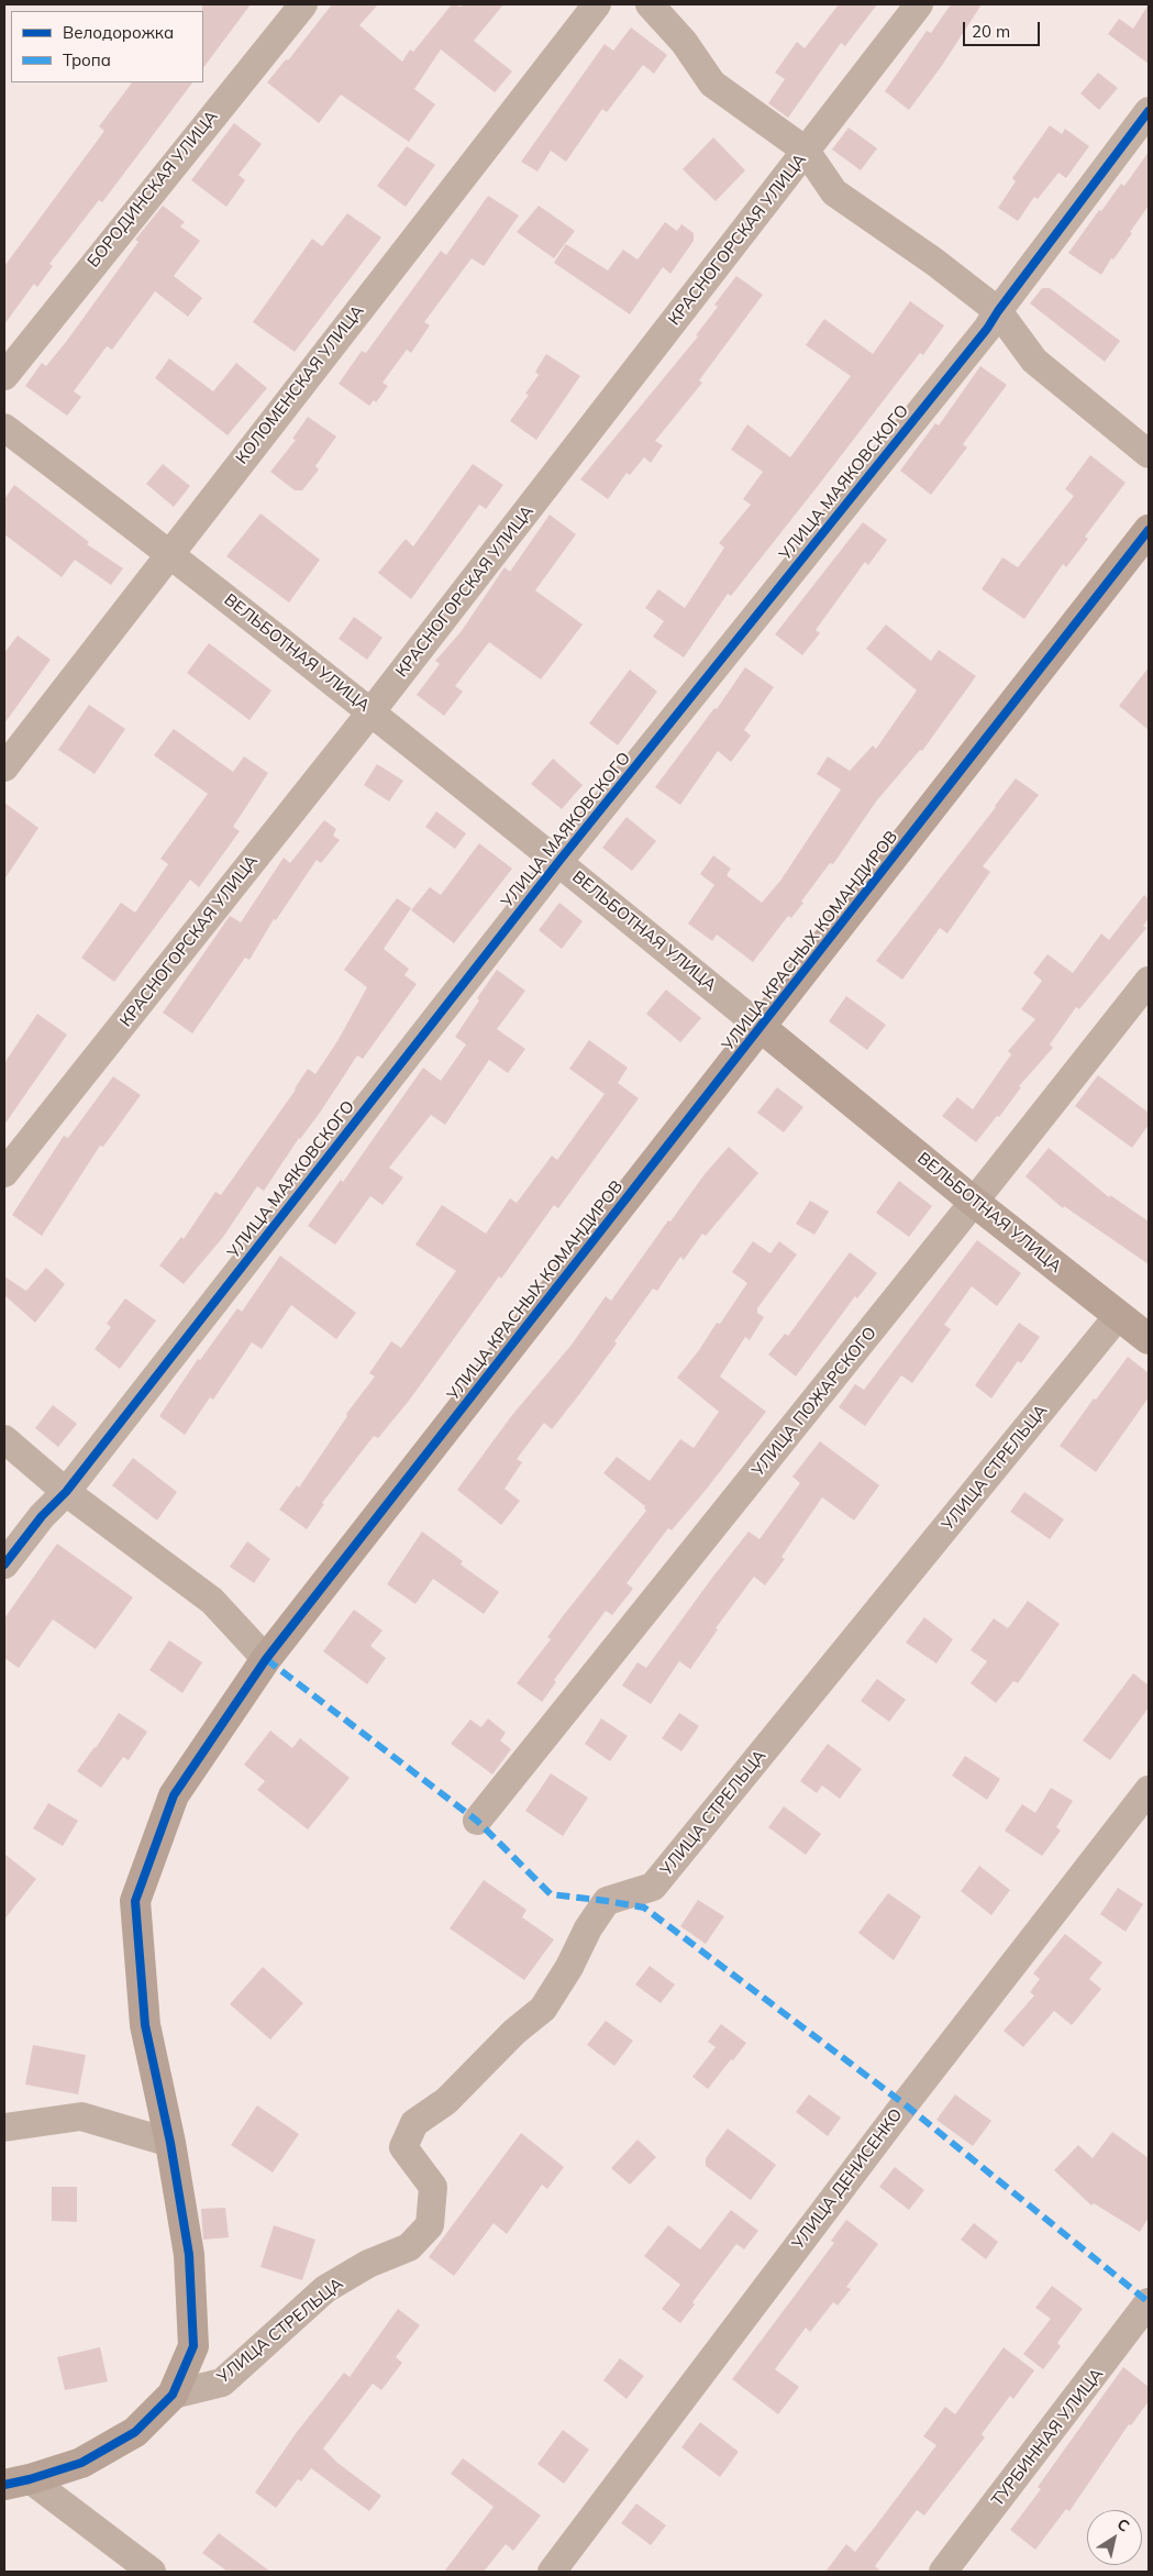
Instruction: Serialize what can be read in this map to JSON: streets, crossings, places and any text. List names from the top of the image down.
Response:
{
  "streets": {
    "street": [
      "БОРОДИНСКАЯ УЛИЦА",
      "КРАСНОГОРСКАЯ УЛИЦА",
      "КОЛОМЕНСКАЯ УЛИЦА",
      "УЛИЦА МАЯКОВСКОГО",
      "ВЕЛЬБОТНАЯ УЛИЦА",
      "УЛИЦА КРАСНЫХ КОМАНДИРОВ",
      "УЛИЦА ПОЖАРСКОГО",
      "УЛИЦА СТРЕЛЬЦА",
      "УЛИЦА ДЕНИСЕНКО",
      "ТУРБИННАЯ УЛИЦА"
    ]
  },
  "crossings": [
    ["КРАСНОГОРСКАЯ УЛИЦА", "ВЕЛЬБОТНАЯ УЛИЦА"],
    ["КОЛОМЕНСКАЯ УЛИЦА", "ВЕЛЬБОТНАЯ УЛИЦА"],
    ["УЛИЦА МАЯКОВСКОГО", "ВЕЛЬБОТНАЯ УЛИЦА"],
    ["ВЕЛЬБОТНАЯ УЛИЦА", "УЛИЦА КРАСНЫХ КОМАНДИРОВ"],
    ["ВЕЛЬБОТНАЯ УЛИЦА", "УЛИЦА ПОЖАРСКОГО"],
    ["ВЕЛЬБОТНАЯ УЛИЦА", "УЛИЦА СТРЕЛЬЦА"]
  ],
  "legend": ["Велодорожка", "Тропа"],
  "scale_bar": "20 m",
  "north": "top right"
}
